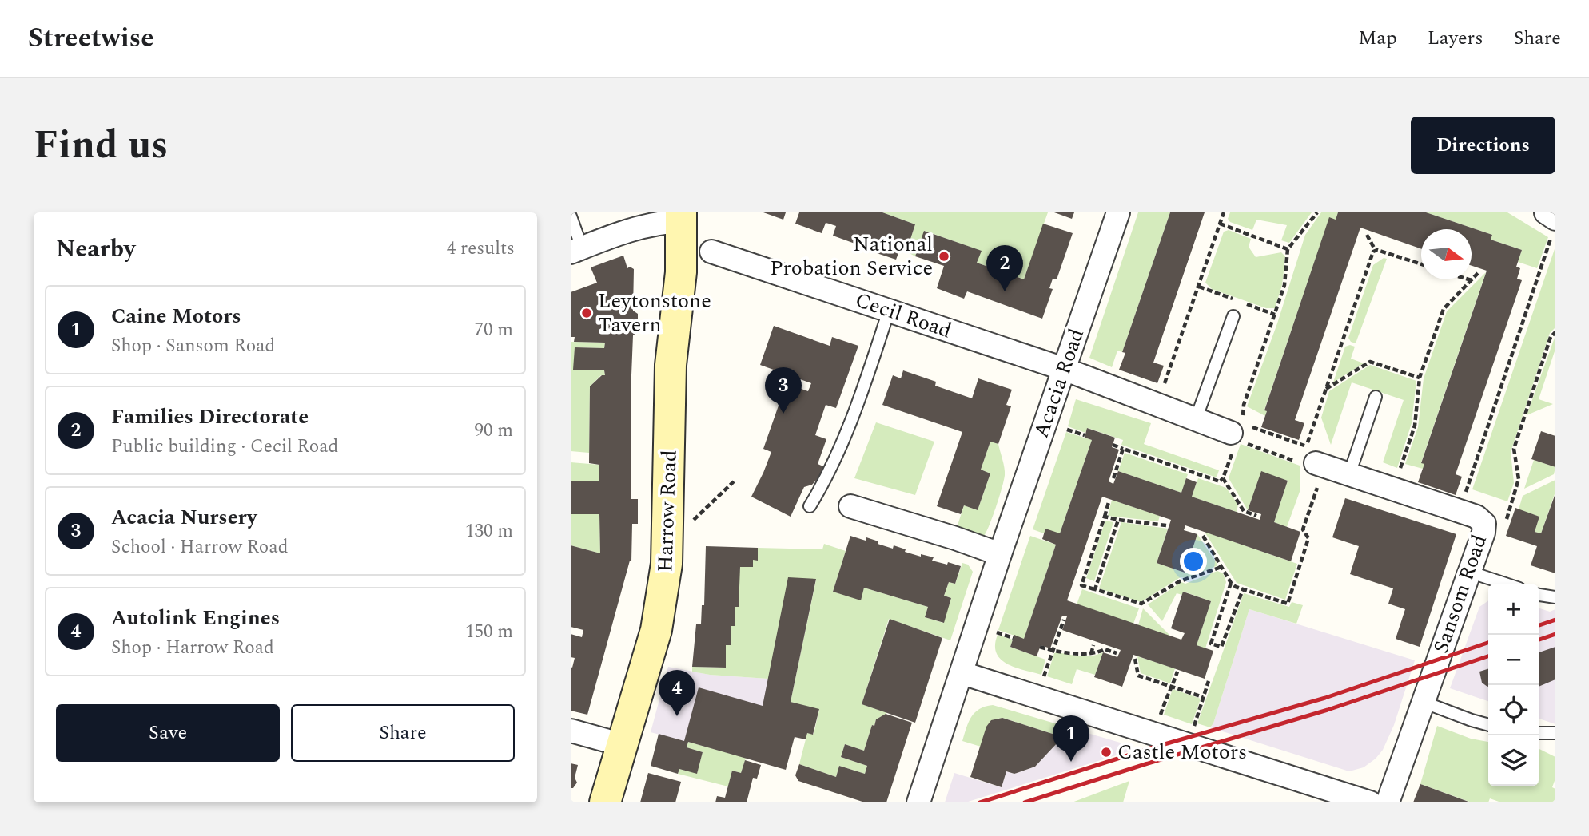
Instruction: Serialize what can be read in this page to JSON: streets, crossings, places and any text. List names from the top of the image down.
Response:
{
  "streets": {
    "main road": ["Harrow Road"],
    "street": ["Cecil Road", "Acacia Road", "Sansom Road"]
  },
  "crossings": [
    ["Cecil Road", "Acacia Road"]
  ],
  "places": ["National Probation Service", "Leytonstone Tavern", "Castle Motors"],
  "north": "right",
  "page": {
    "header": "Streetwise",
    "nav": ["Map", "Layers", "Share"],
    "title": "Find us",
    "buttons": [
      "Directions",
      ["Save", "Share"]
    ],
    "heading": ["Nearby", "4 results"],
    "pins": [
      "2",
      "3",
      "4",
      "1"
    ],
    "list": [
      {
        "mark": "1",
        "name": "Caine Motors",
        "note": "Shop · Sansom Road",
        "value": "70 m"
      },
      {
        "mark": "2",
        "name": "Families Directorate",
        "note": "Public building · Cecil Road",
        "value": "90 m"
      },
      {
        "mark": "3",
        "name": "Acacia Nursery",
        "note": "School · Harrow Road",
        "value": "130 m"
      },
      {
        "mark": "4",
        "name": "Autolink Engines",
        "note": "Shop · Harrow Road",
        "value": "150 m"
      }
    ],
    "map_buttons": ["+", "−"]
  }
}
